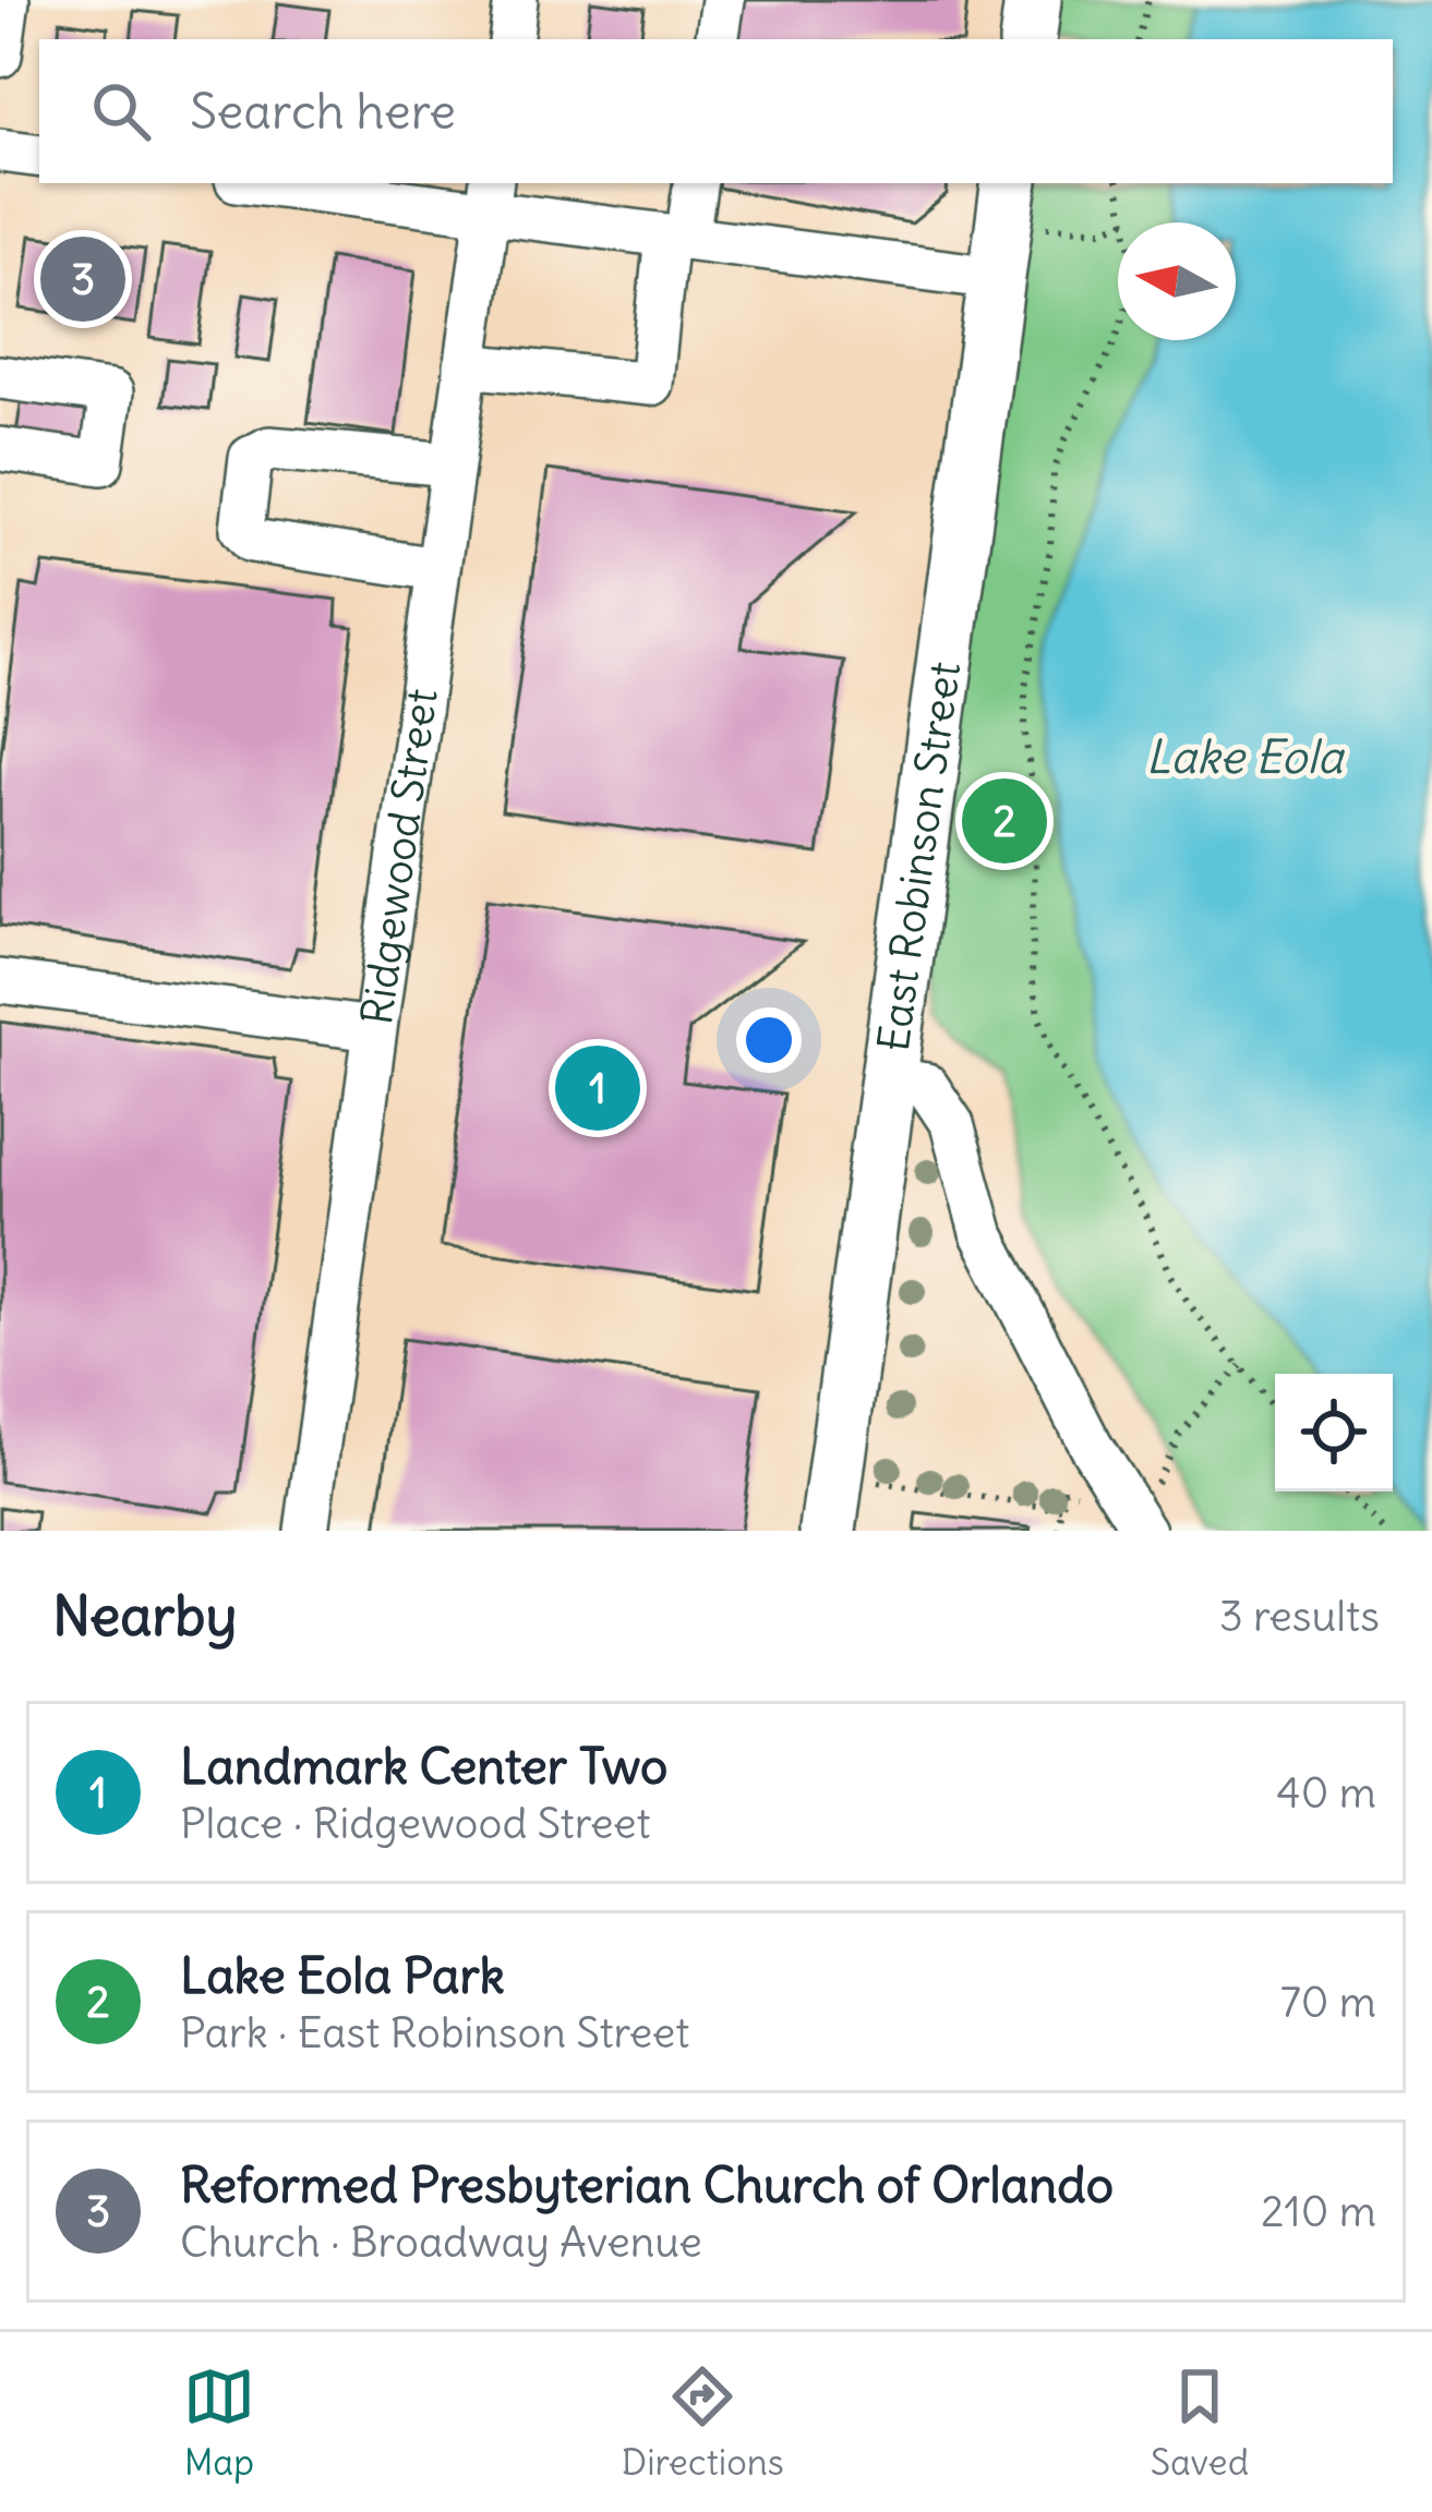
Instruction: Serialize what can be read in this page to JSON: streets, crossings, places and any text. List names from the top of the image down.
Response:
{
  "streets": {
    "main road": ["East Robinson Street"],
    "street": ["Ridgewood Street"]
  },
  "water": ["Lake Eola"],
  "north": "left",
  "page": {
    "search": "Search here",
    "pins": ["3", "2", "1"],
    "heading": ["Nearby", "3 results"],
    "list": [
      {
        "mark": "1",
        "name": "Landmark Center Two",
        "note": "Place · Ridgewood Street",
        "value": "40 m"
      },
      {
        "mark": "2",
        "name": "Lake Eola Park",
        "note": "Park · East Robinson Street",
        "value": "70 m"
      },
      {
        "mark": "3",
        "name": "Reformed Presbyterian Church of Orlando",
        "note": "Church · Broadway Avenue",
        "value": "210 m"
      }
    ],
    "nav": ["Map", "Directions", "Saved"]
  }
}
